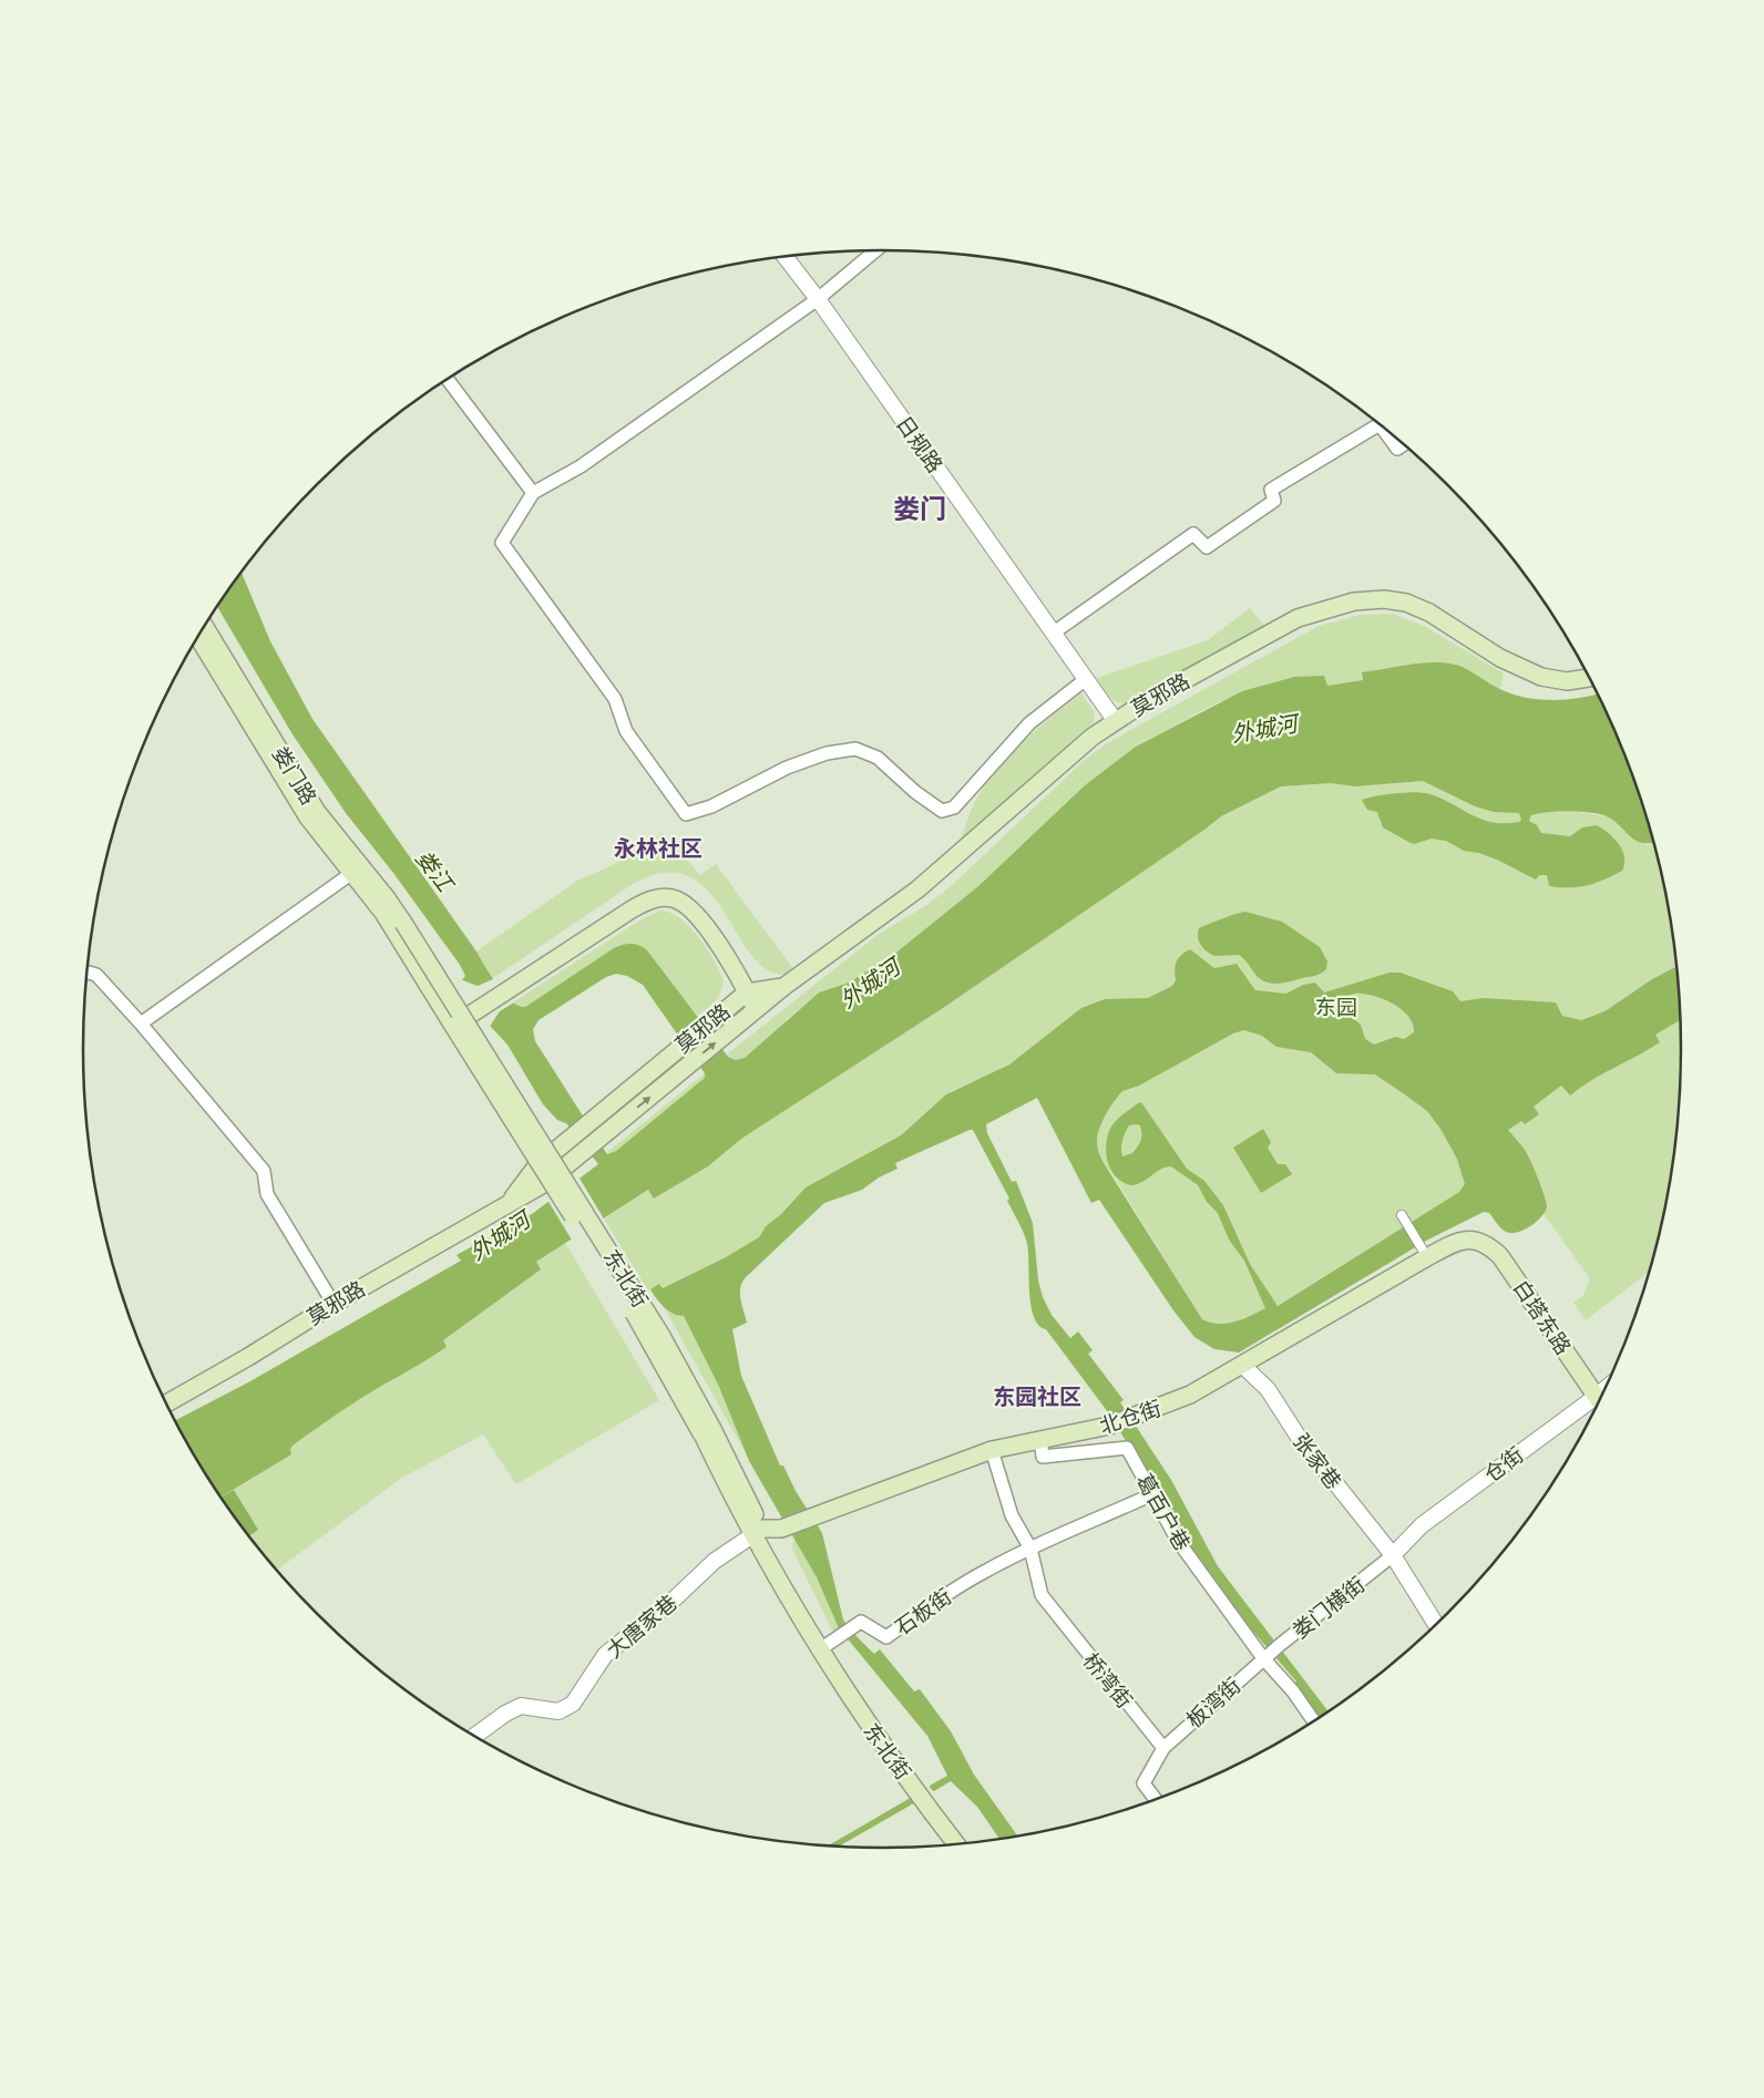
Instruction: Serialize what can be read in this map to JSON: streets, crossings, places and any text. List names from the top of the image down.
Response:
{
  "streets": {
    "main road": [
      "莫邪路",
      "娄门路",
      "东北街",
      "白塔东路",
      "北仓街"
    ],
    "street": [
      "日规路",
      "张家巷",
      "仓街",
      "葛百户巷",
      "娄门横街",
      "石板街",
      "大唐家巷",
      "桥湾街",
      "板湾街"
    ]
  },
  "crossings": [
    ["日规路", "莫邪路"],
    ["娄门路", "东北街"],
    ["东北街", "北仓街"],
    ["东北街", "石板街"],
    ["东北街", "大唐家巷"],
    ["白塔东路", "北仓街"],
    ["白塔东路", "仓街"],
    ["北仓街", "张家巷"],
    ["北仓街", "葛百户巷"],
    ["北仓街", "大唐家巷"],
    ["北仓街", "桥湾街"],
    ["张家巷", "仓街"],
    ["张家巷", "娄门横街"],
    ["仓街", "娄门横街"],
    ["葛百户巷", "娄门横街"],
    ["葛百户巷", "板湾街"],
    ["娄门横街", "板湾街"],
    ["石板街", "桥湾街"],
    ["桥湾街", "板湾街"]
  ],
  "districts": ["娄门", "永林社区", "东园社区"],
  "water": ["外城河", "娄江"],
  "parks": ["东园"]
}
